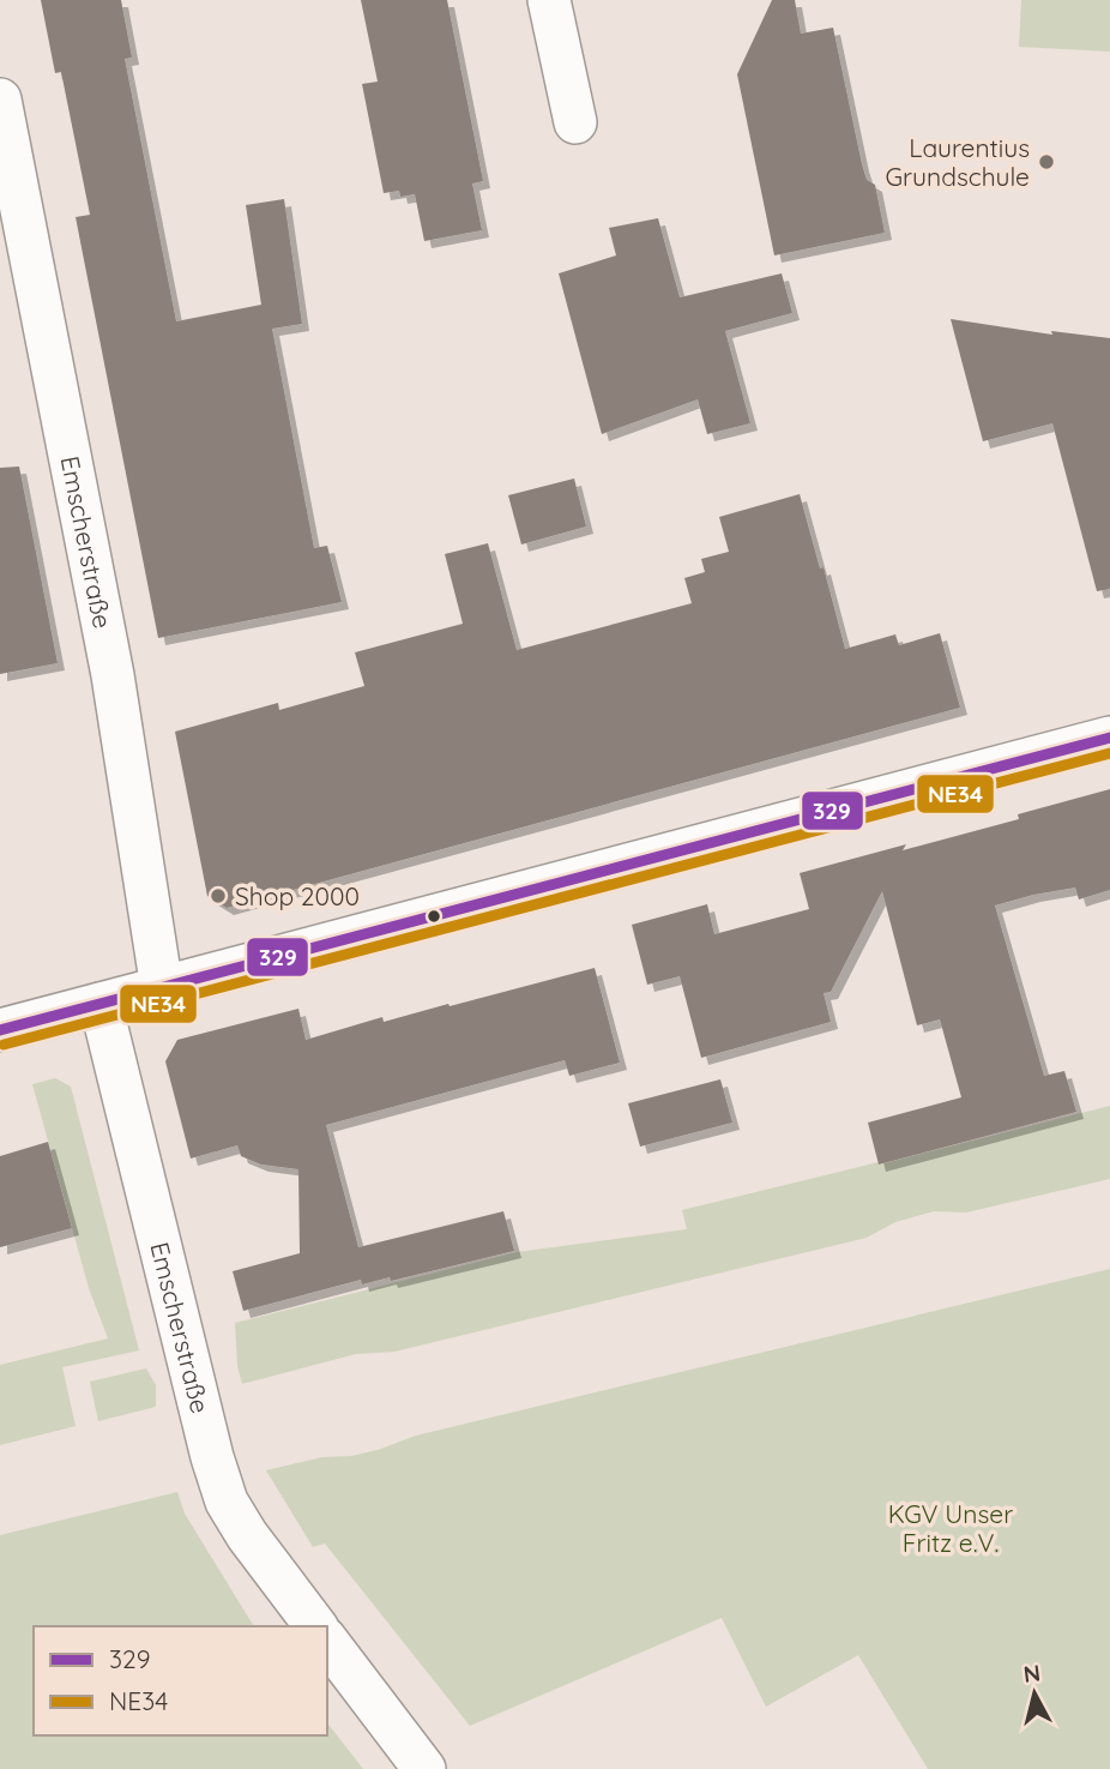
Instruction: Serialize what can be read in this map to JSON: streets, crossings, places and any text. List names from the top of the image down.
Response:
{
  "streets": {
    "street": ["Emscherstraße"]
  },
  "parks": ["KGV Unser Fritz e.V."],
  "places": ["Laurentius Grundschule", "Shop 2000"],
  "lines": ["transit line 329", "transit line NE34"],
  "legend": ["329", "NE34"],
  "north": "top"
}
